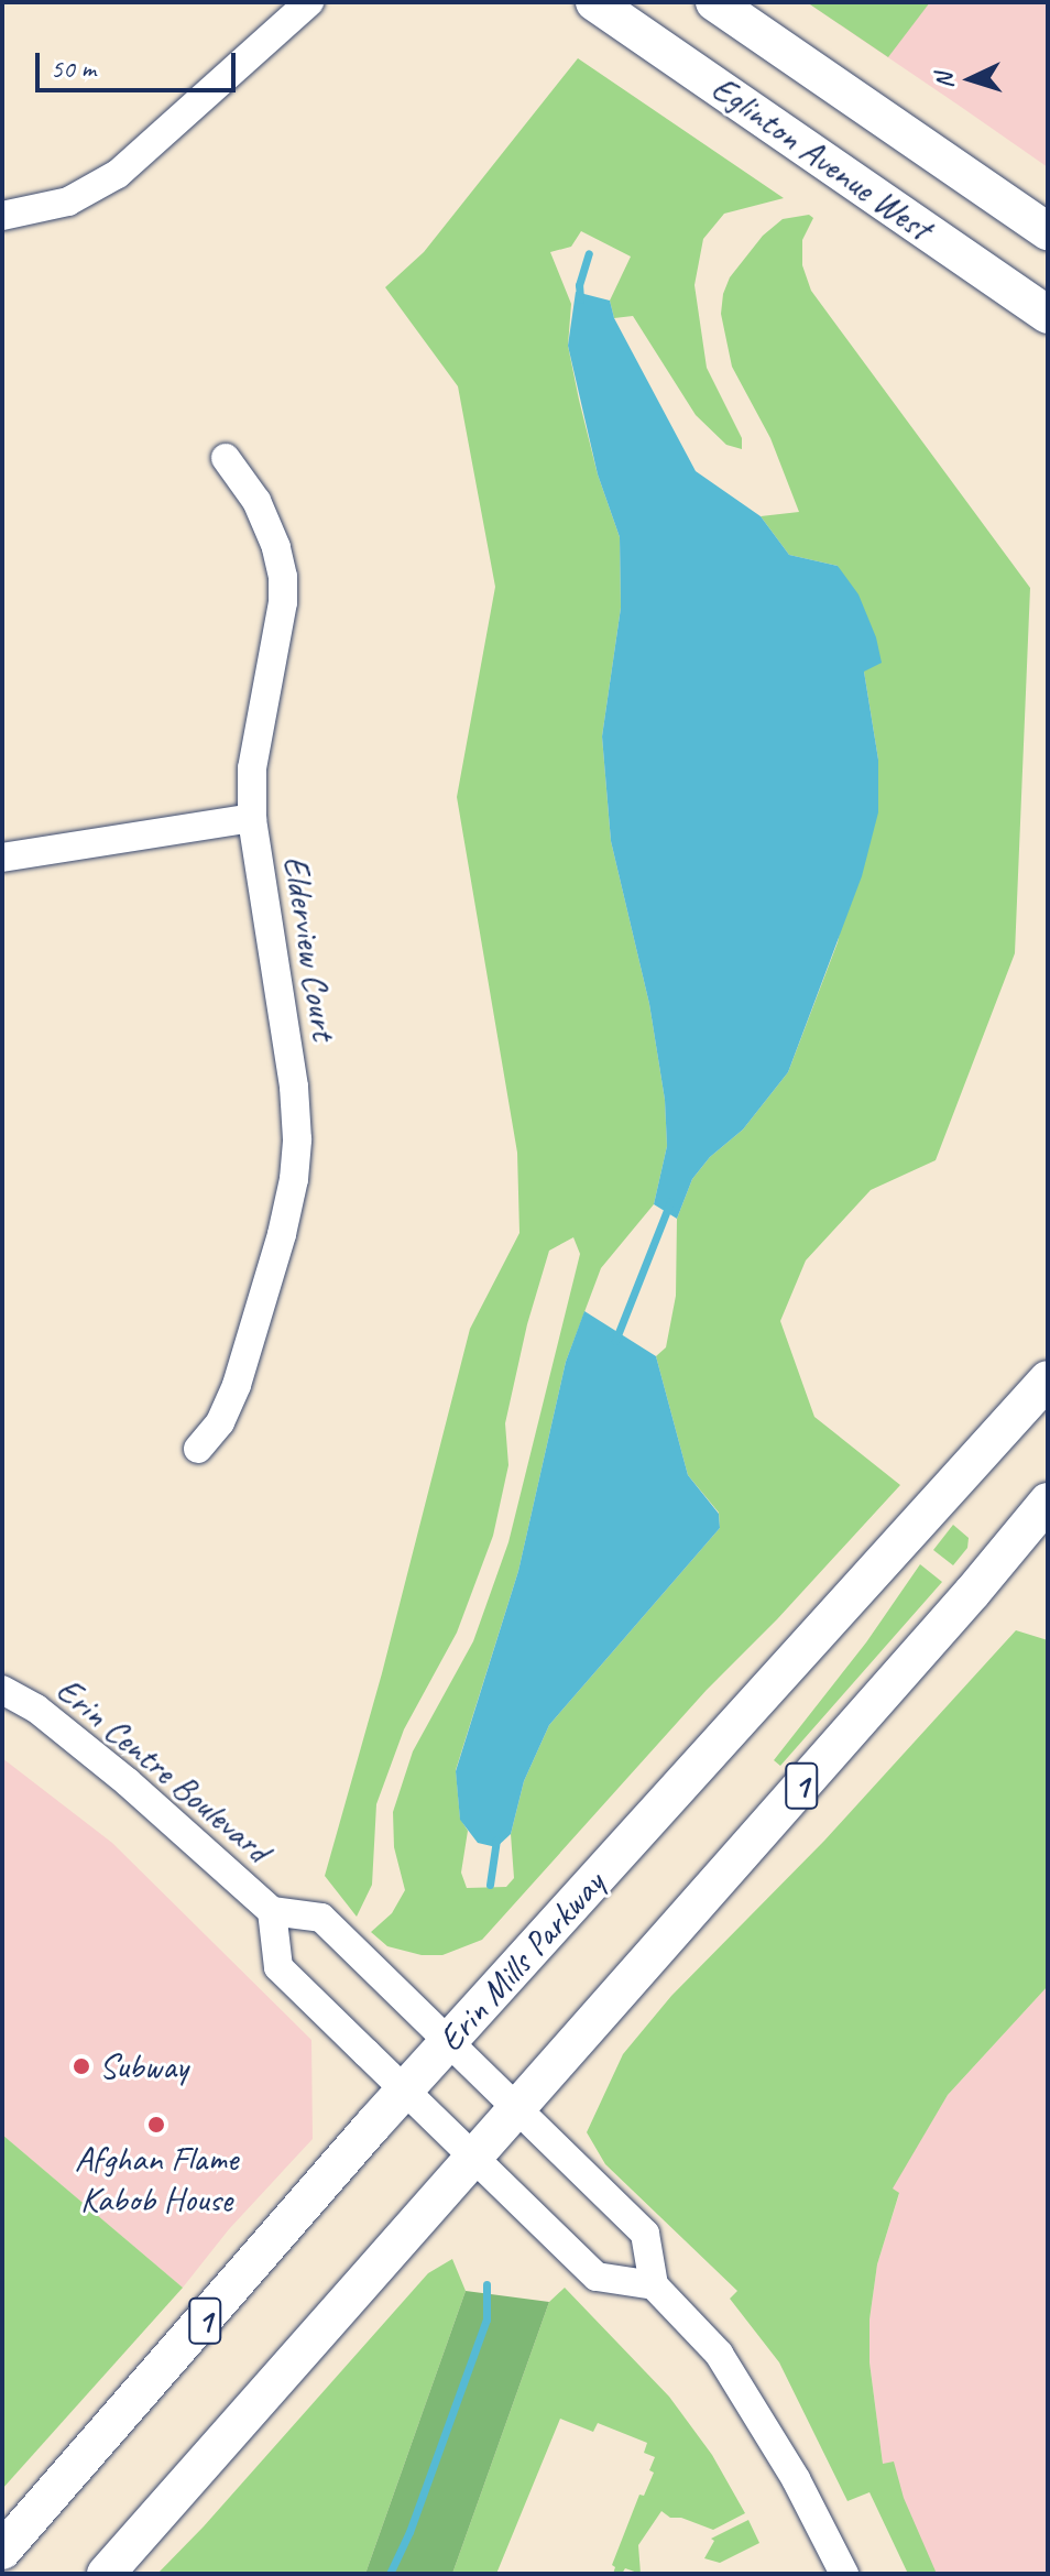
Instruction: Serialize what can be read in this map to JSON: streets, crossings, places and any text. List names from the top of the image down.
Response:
{
  "streets": {
    "main road": ["Eglinton Avenue West", "1", "Erin Mills Parkway"],
    "street": ["Elderview Court", "Erin Centre Boulevard"]
  },
  "crossings": [
    ["Erin Centre Boulevard", "1"],
    ["Erin Centre Boulevard", "Erin Mills Parkway"]
  ],
  "places": ["Subway", "Afghan Flame Kabob House"],
  "scale_bar": "50 m",
  "north": "left"
}
